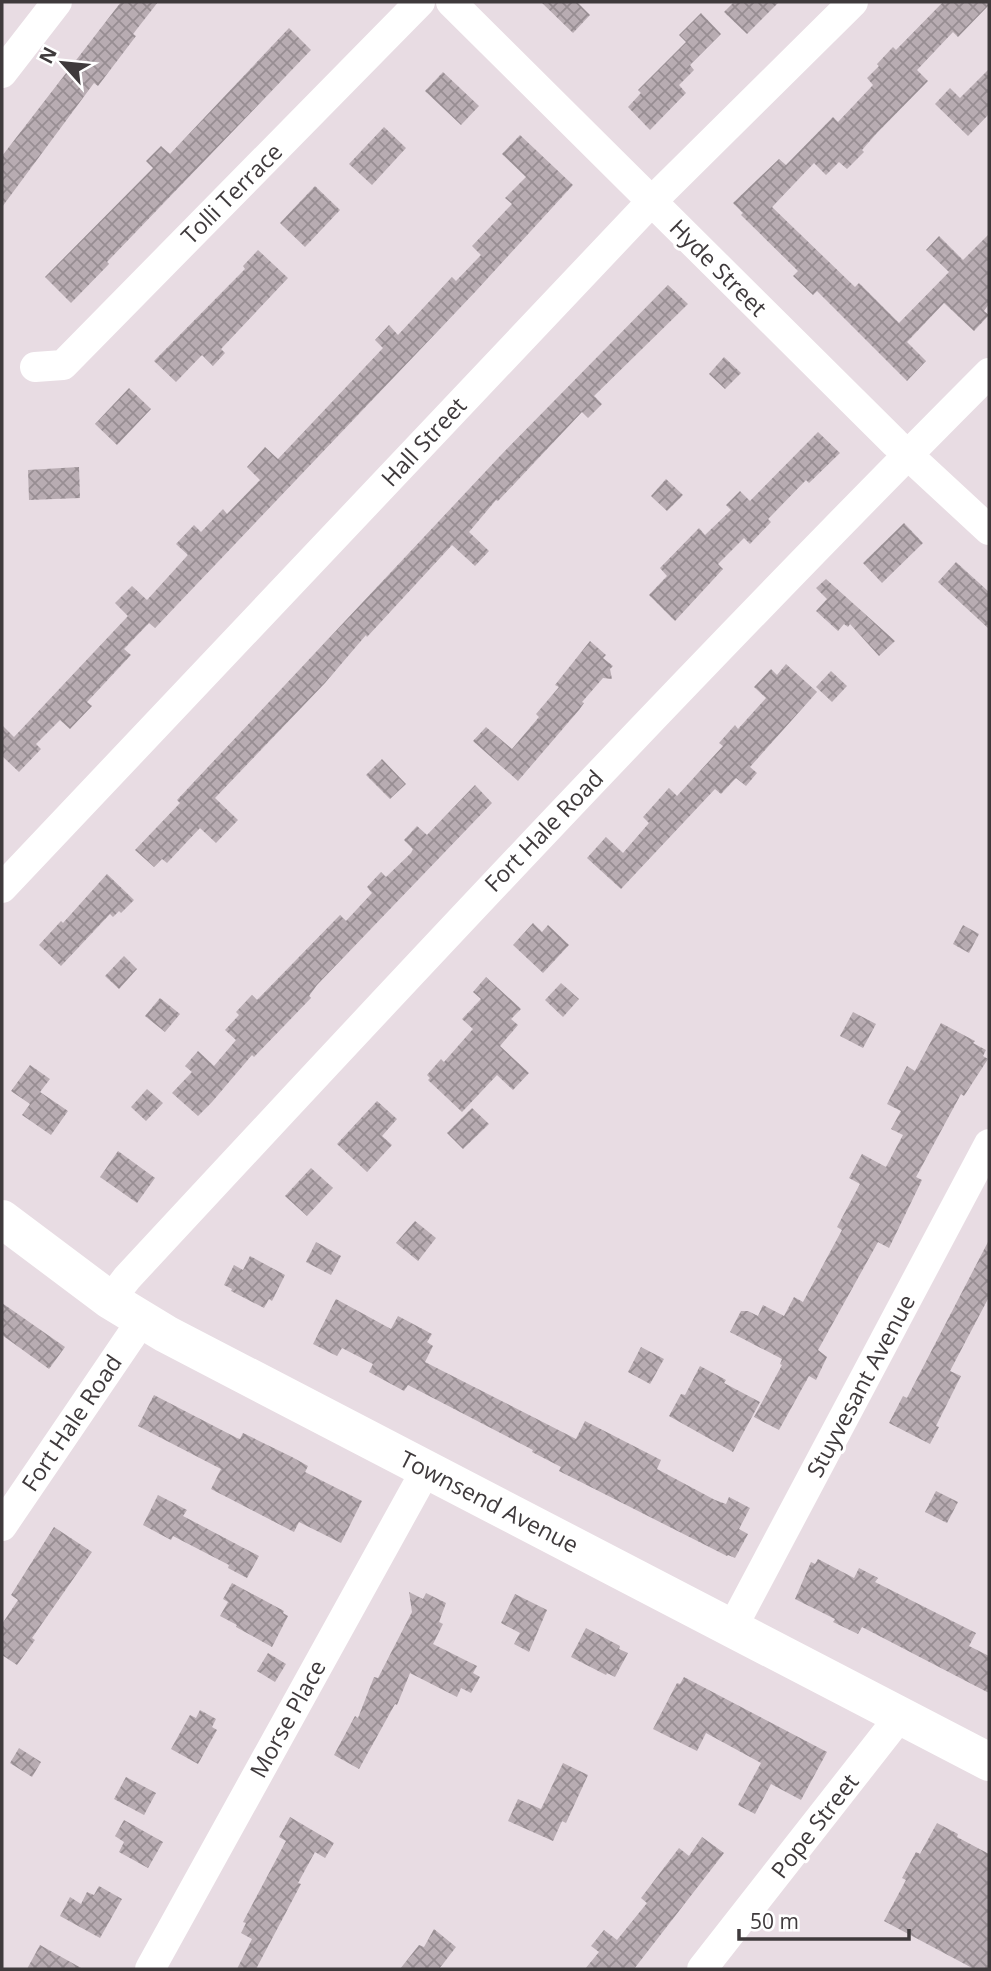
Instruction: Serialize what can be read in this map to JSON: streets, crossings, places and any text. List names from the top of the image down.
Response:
{
  "streets": {
    "main road": ["Townsend Avenue"],
    "street": [
      "Tolli Terrace",
      "Hyde Street",
      "Hall Street",
      "Fort Hale Road",
      "Stuyvesant Avenue",
      "Morse Place",
      "Pope Street"
    ]
  },
  "crossings": [
    ["Hyde Street", "Hall Street"],
    ["Hyde Street", "Fort Hale Road"],
    ["Fort Hale Road", "Townsend Avenue"],
    ["Stuyvesant Avenue", "Townsend Avenue"],
    ["Townsend Avenue", "Morse Place"],
    ["Townsend Avenue", "Pope Street"]
  ],
  "scale_bar": "50 m",
  "north": "top left"
}
